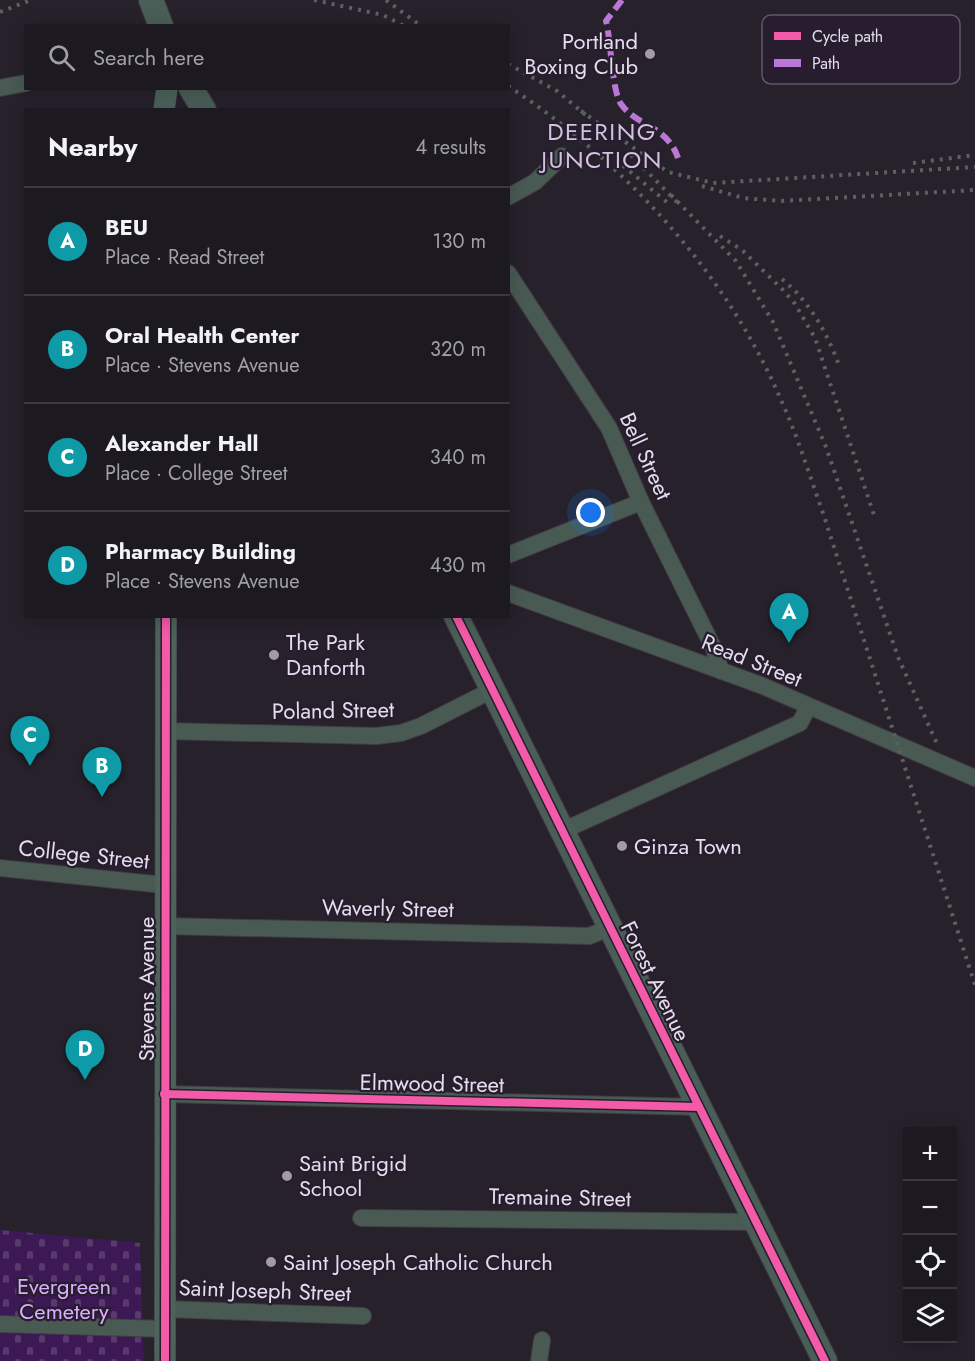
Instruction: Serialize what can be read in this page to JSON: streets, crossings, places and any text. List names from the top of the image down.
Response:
{
  "streets": {
    "highway": ["Forest Avenue"],
    "main road": ["Stevens Avenue"],
    "street": [
      "Bell Street",
      "Read Street",
      "Poland Street",
      "College Street",
      "Waverly Street",
      "Elmwood Street",
      "Tremaine Street",
      "Saint Joseph Street"
    ]
  },
  "crossings": [
    ["Bell Street", "Read Street"],
    ["Poland Street", "Forest Avenue"],
    ["Poland Street", "Stevens Avenue"],
    ["College Street", "Stevens Avenue"],
    ["Waverly Street", "Forest Avenue"],
    ["Waverly Street", "Stevens Avenue"],
    ["Forest Avenue", "Elmwood Street"],
    ["Forest Avenue", "Tremaine Street"],
    ["Stevens Avenue", "Elmwood Street"],
    ["Stevens Avenue", "Saint Joseph Street"]
  ],
  "districts": ["DEERING JUNCTION"],
  "parks": ["Evergreen Cemetery"],
  "places": [
    "Portland Boxing Club",
    "The Park Danforth",
    "Ginza Town",
    "Saint Brigid School",
    "Saint Joseph Catholic Church"
  ],
  "legend": ["Cycle path", "Path"],
  "page": {
    "search": "Search here",
    "heading": ["Nearby", "4 results"],
    "list": [
      {
        "mark": "A",
        "name": "BEU",
        "note": "Place · Read Street",
        "value": "130 m"
      },
      {
        "mark": "B",
        "name": "Oral Health Center",
        "note": "Place · Stevens Avenue",
        "value": "320 m"
      },
      {
        "mark": "C",
        "name": "Alexander Hall",
        "note": "Place · College Street",
        "value": "340 m"
      },
      {
        "mark": "D",
        "name": "Pharmacy Building",
        "note": "Place · Stevens Avenue",
        "value": "430 m"
      }
    ],
    "pins": [
      "A",
      "C",
      "B",
      "D"
    ],
    "map_buttons": ["+", "−"]
  }
}
